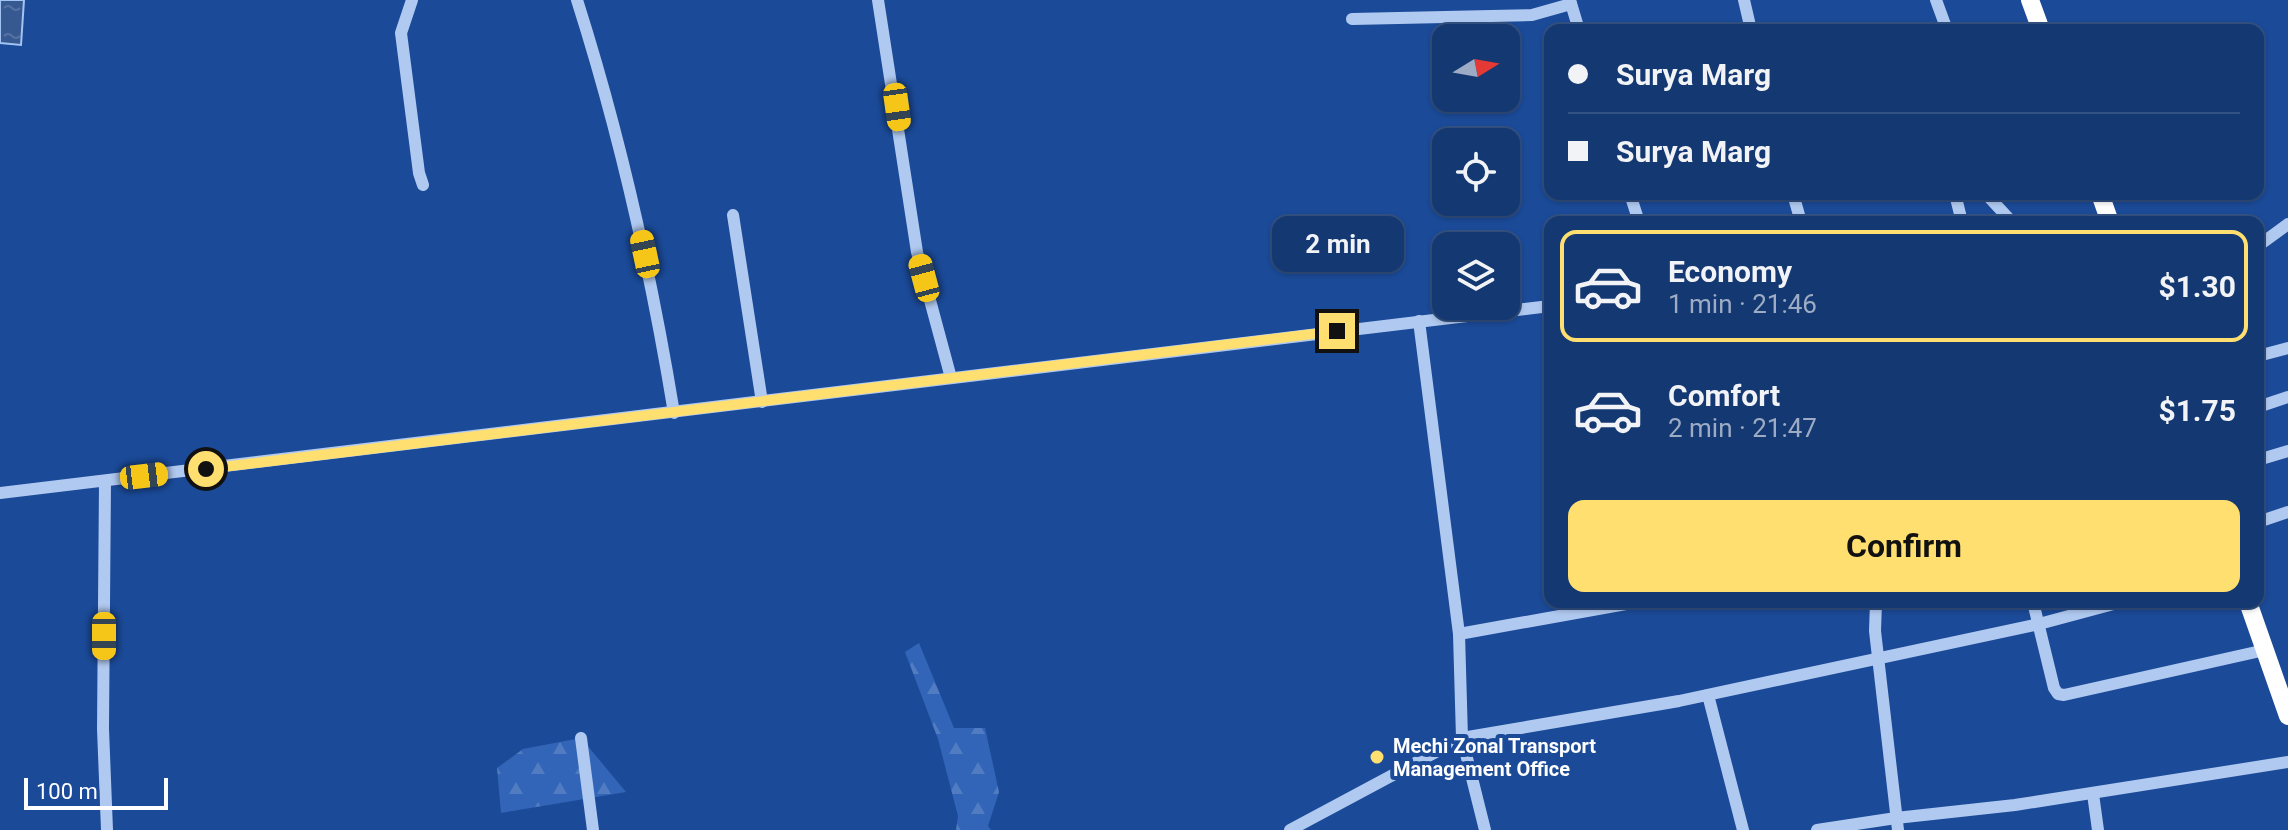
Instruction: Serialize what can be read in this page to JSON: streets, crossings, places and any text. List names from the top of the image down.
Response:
{
  "places": ["Mechi Zonal Transport Management Office"],
  "scale_bar": "100 m",
  "north": "right",
  "page": {
    "banner": ["Surya Marg", "Surya Marg"],
    "bubble": "2 min",
    "list": [
      {
        "name": "Economy",
        "note": "1 min · 21:46",
        "value": "$1.30"
      },
      {
        "name": "Comfort",
        "note": "2 min · 21:47",
        "value": "$1.75"
      }
    ],
    "buttons": "Confirm",
    "scale": "100 m"
  }
}
